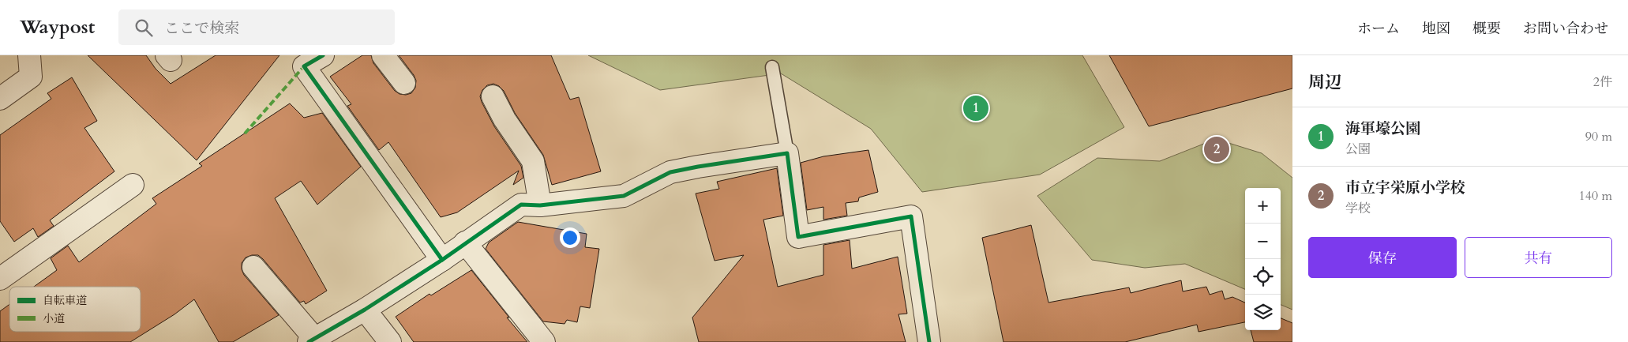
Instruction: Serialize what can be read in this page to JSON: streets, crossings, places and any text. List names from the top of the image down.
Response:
{
  "legend": ["自転車道", "小道"],
  "page": {
    "header": "Waypost",
    "search": "ここで検索",
    "nav": [
      "ホーム",
      "地図",
      "概要",
      "お問い合わせ"
    ],
    "heading": ["周辺", "2件"],
    "pins": ["1", "2"],
    "list": [
      {
        "mark": "1",
        "name": "海軍壕公園",
        "note": "公園",
        "value": "90 m"
      },
      {
        "mark": "2",
        "name": "市立宇栄原小学校",
        "note": "学校",
        "value": "140 m"
      }
    ],
    "map_buttons": ["+", "−"],
    "buttons": ["保存", "共有"]
  }
}
